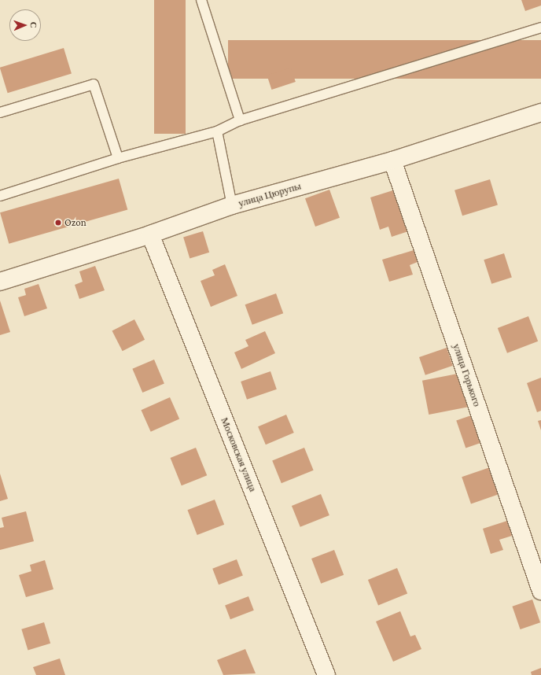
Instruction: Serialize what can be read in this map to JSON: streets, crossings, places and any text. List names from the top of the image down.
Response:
{
  "streets": {
    "street": ["улица Цюрупы", "улица Горького", "Московская улица"]
  },
  "crossings": [
    ["улица Цюрупы", "улица Горького"],
    ["улица Цюрупы", "Московская улица"]
  ],
  "places": ["Ozon"],
  "north": "right"
}
